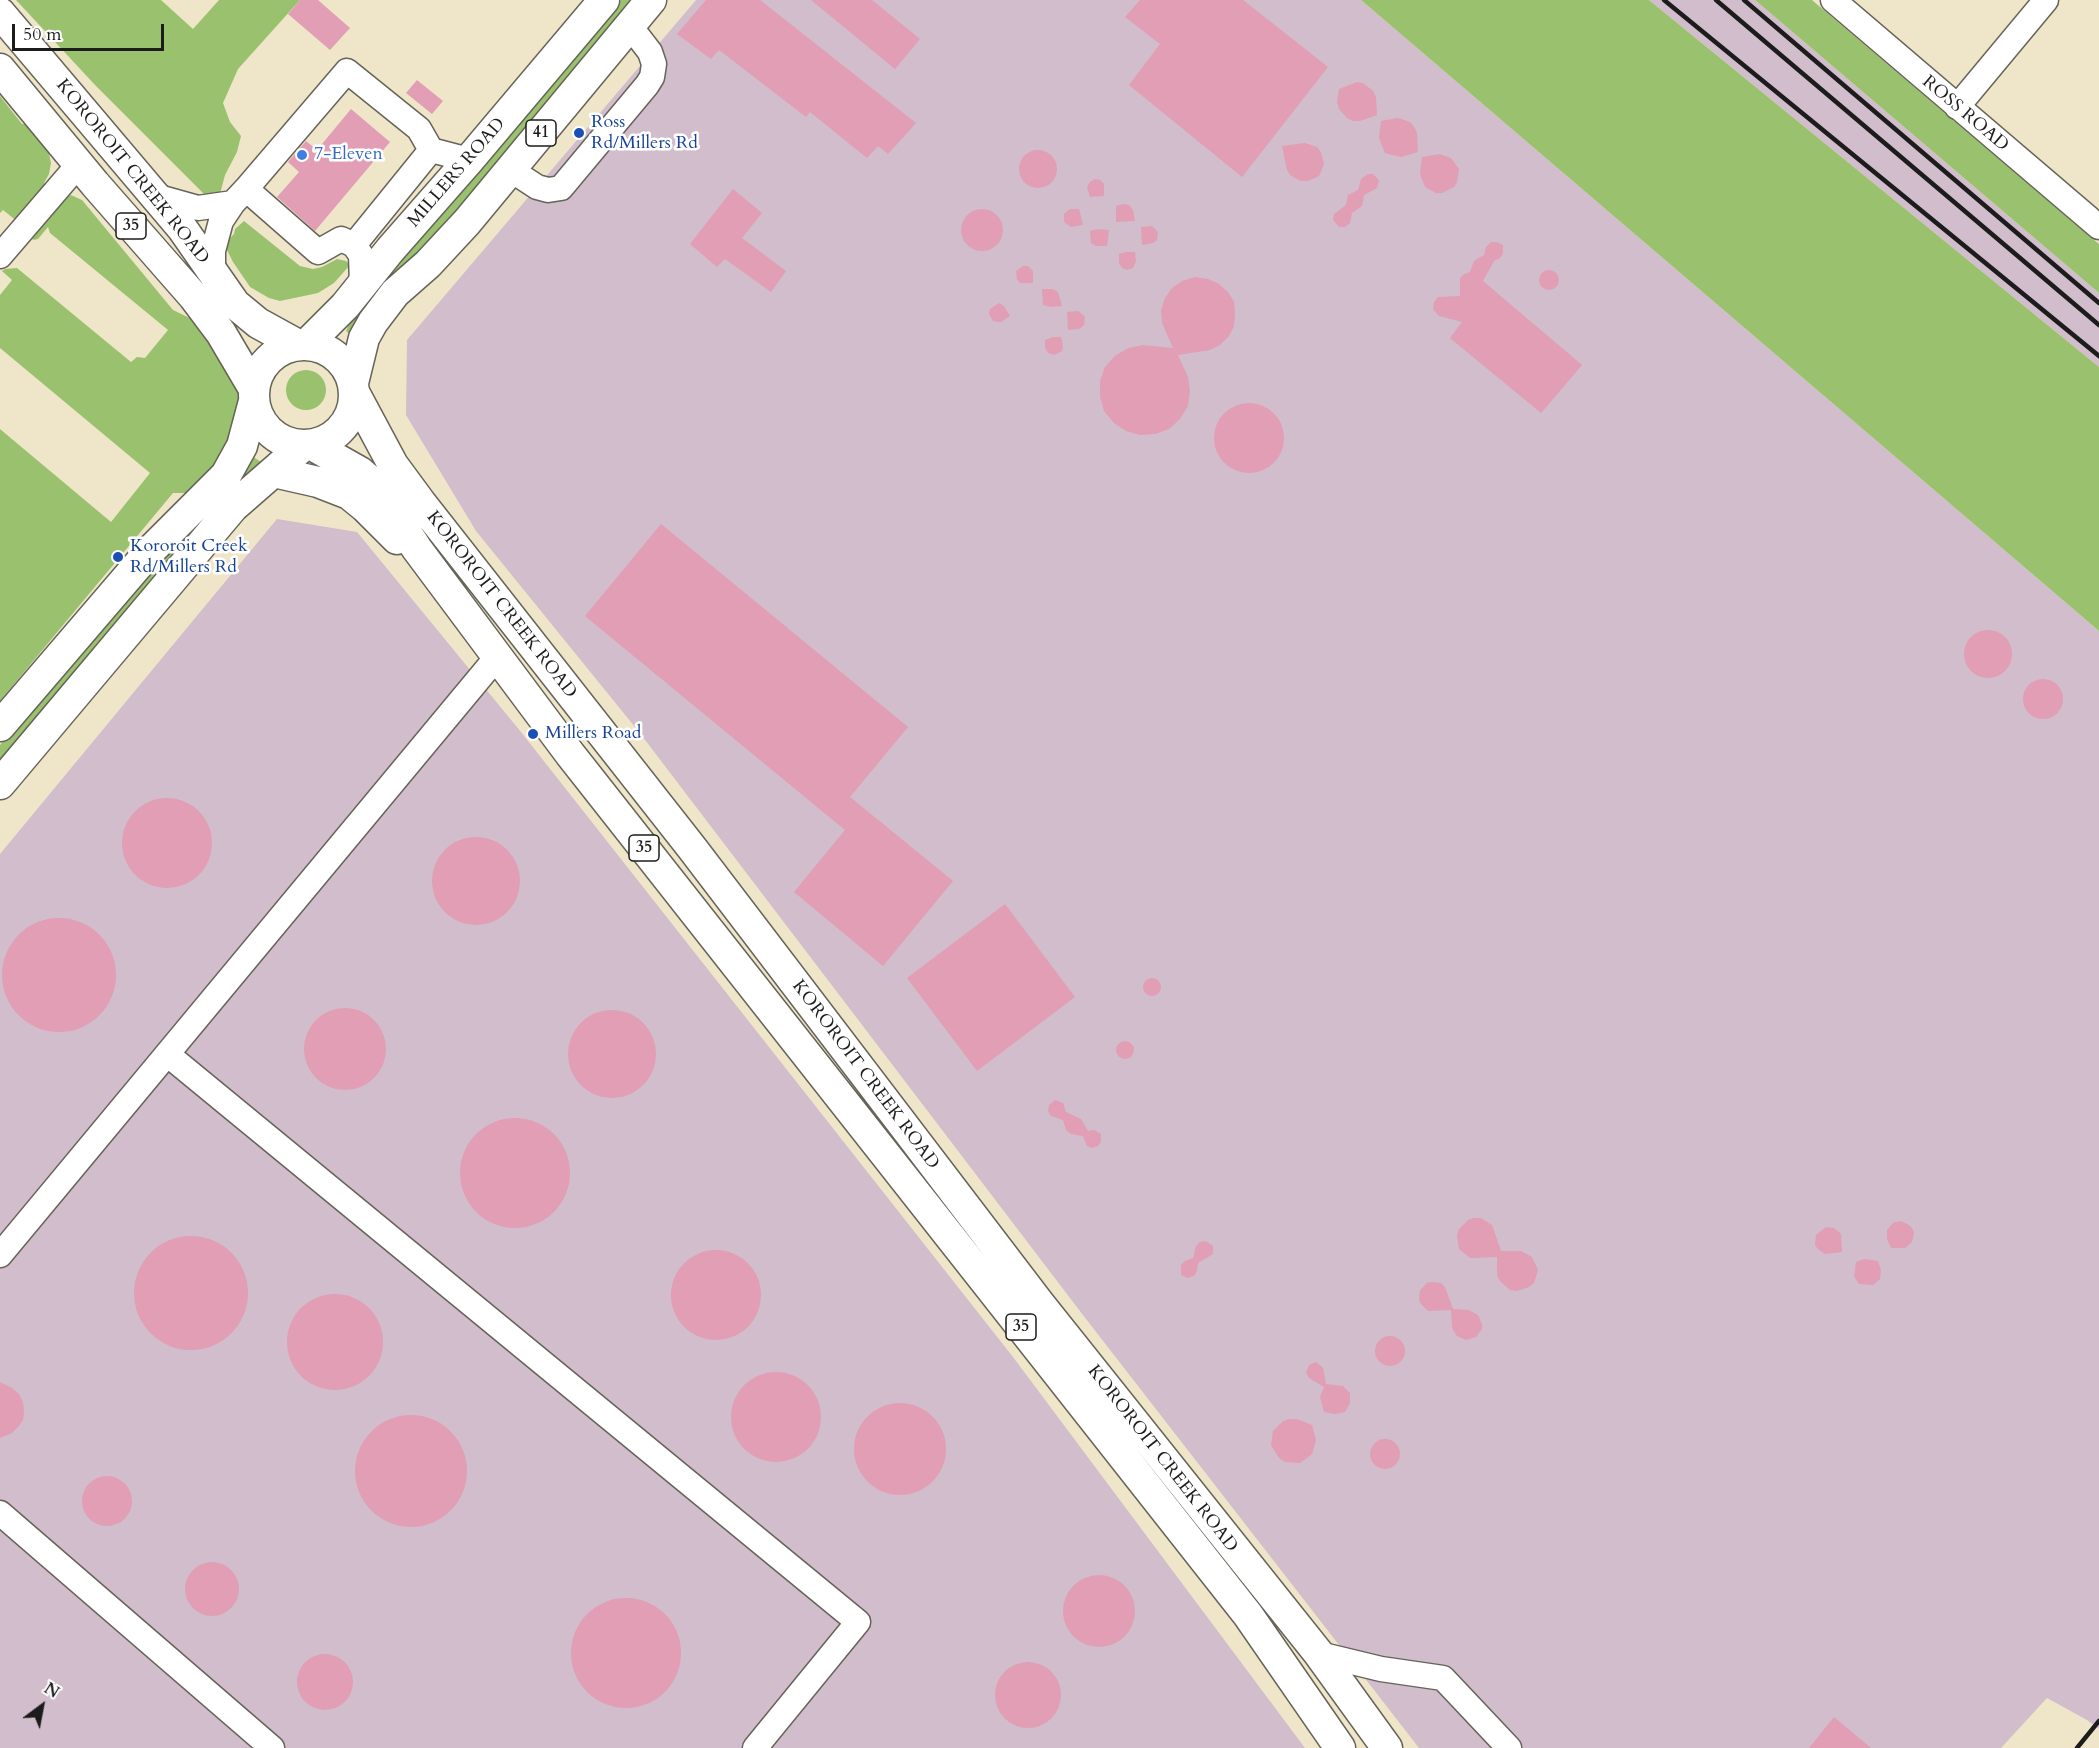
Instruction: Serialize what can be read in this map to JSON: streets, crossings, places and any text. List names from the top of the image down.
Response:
{
  "streets": {
    "main road": [
      "41",
      "KOROROIT CREEK ROAD",
      "MILLERS ROAD",
      "35"
    ],
    "street": ["ROSS ROAD"]
  },
  "crossings": [
    ["41", "KOROROIT CREEK ROAD"],
    ["41", "MILLERS ROAD"],
    ["41", "35"],
    ["KOROROIT CREEK ROAD", "MILLERS ROAD"],
    ["KOROROIT CREEK ROAD", "35"],
    ["MILLERS ROAD", "35"]
  ],
  "places": [
    "Ross Rd/Millers Rd",
    "7-Eleven",
    "Kororoit Creek Rd/Millers Rd",
    "Millers Road"
  ],
  "scale_bar": "50 m",
  "north": "top right"
}
